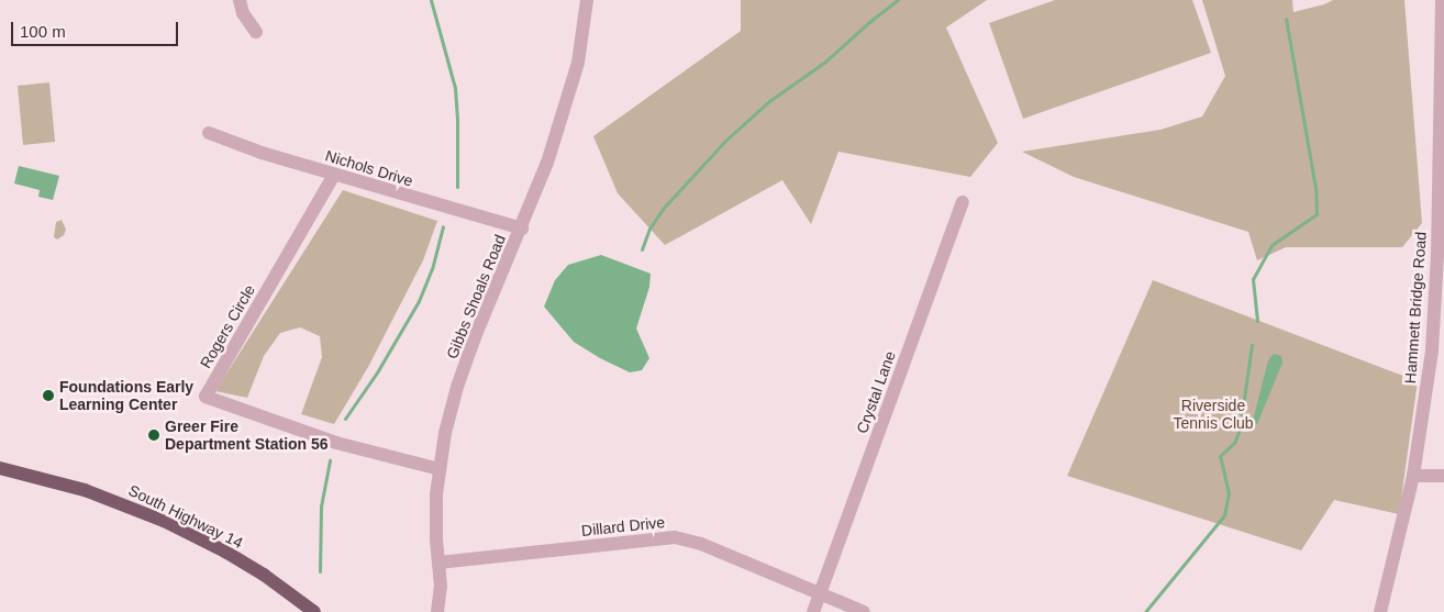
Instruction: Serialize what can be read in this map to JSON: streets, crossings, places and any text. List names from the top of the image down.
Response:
{
  "streets": {
    "main road": ["South Highway 14"],
    "street": [
      "Nichols Drive",
      "Gibbs Shoals Road",
      "Hammett Bridge Road",
      "Rogers Circle",
      "Crystal Lane",
      "Dillard Drive"
    ]
  },
  "crossings": [
    ["Nichols Drive", "Gibbs Shoals Road"],
    ["Nichols Drive", "Rogers Circle"],
    ["Gibbs Shoals Road", "Rogers Circle"],
    ["Gibbs Shoals Road", "Dillard Drive"],
    ["Crystal Lane", "Dillard Drive"]
  ],
  "parks": ["Riverside Tennis Club"],
  "places": ["Foundations Early Learning Center", "Greer Fire Department Station 56"],
  "scale_bar": "100 m"
}
